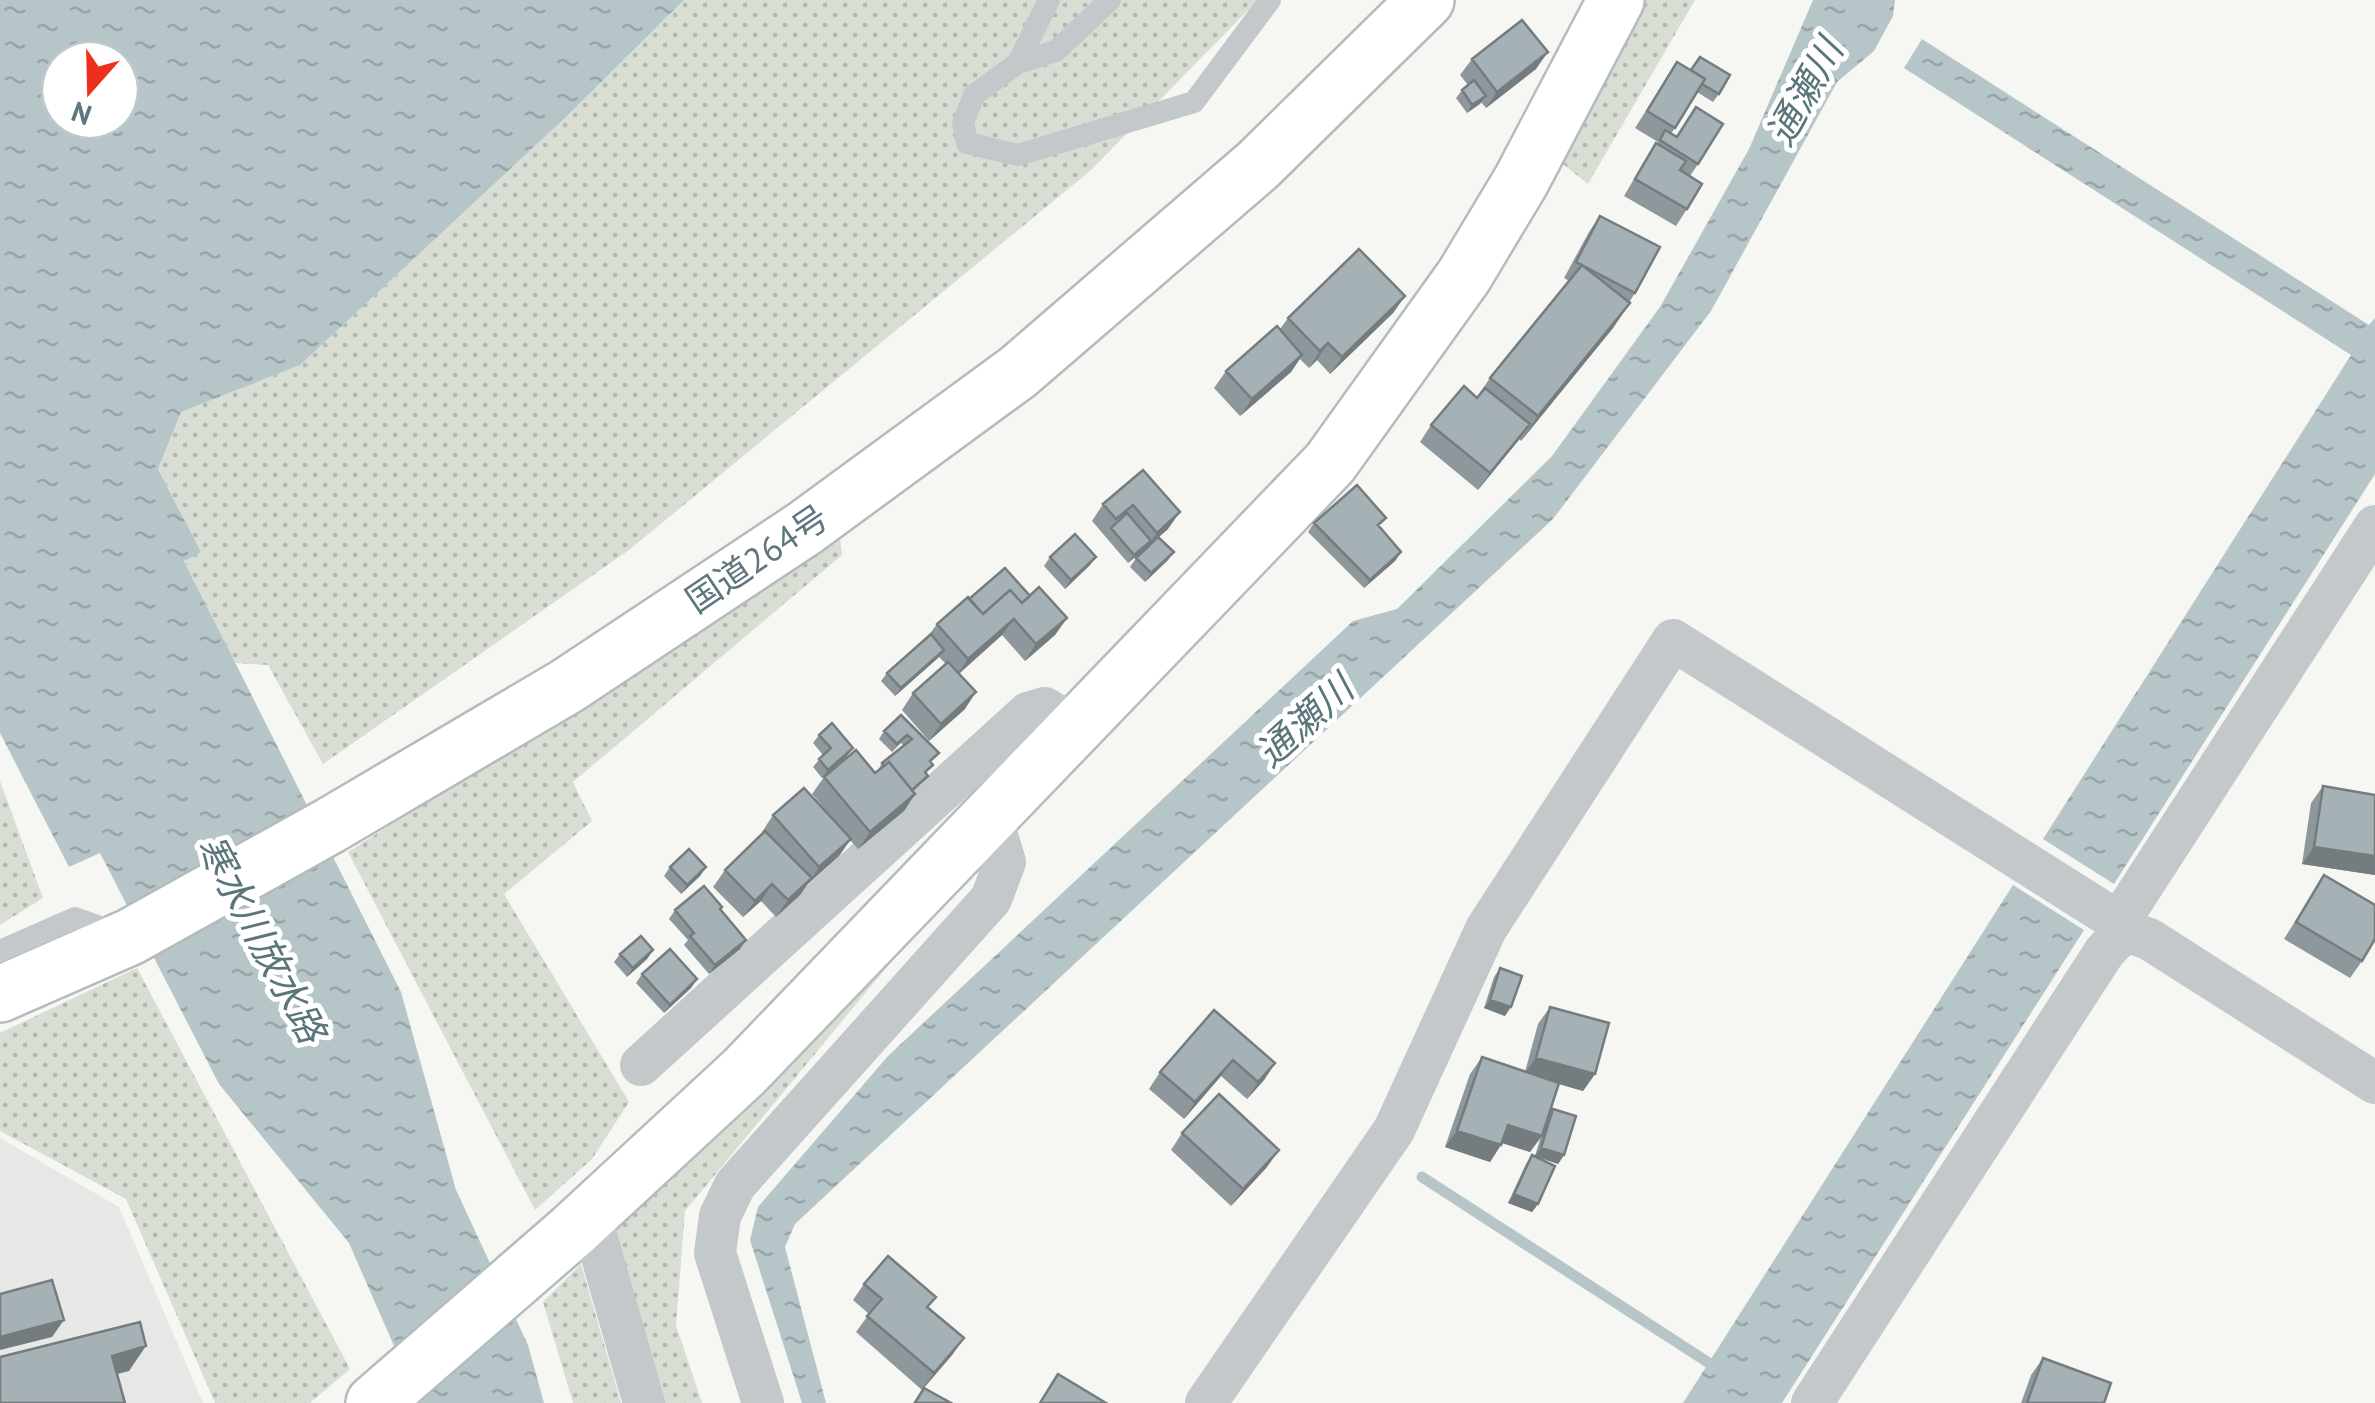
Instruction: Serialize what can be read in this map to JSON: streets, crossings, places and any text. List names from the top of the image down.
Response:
{
  "streets": {
    "main road": ["国道264号"]
  },
  "water": ["通瀬川", "寒水川放水路"],
  "north": "bottom"
}
